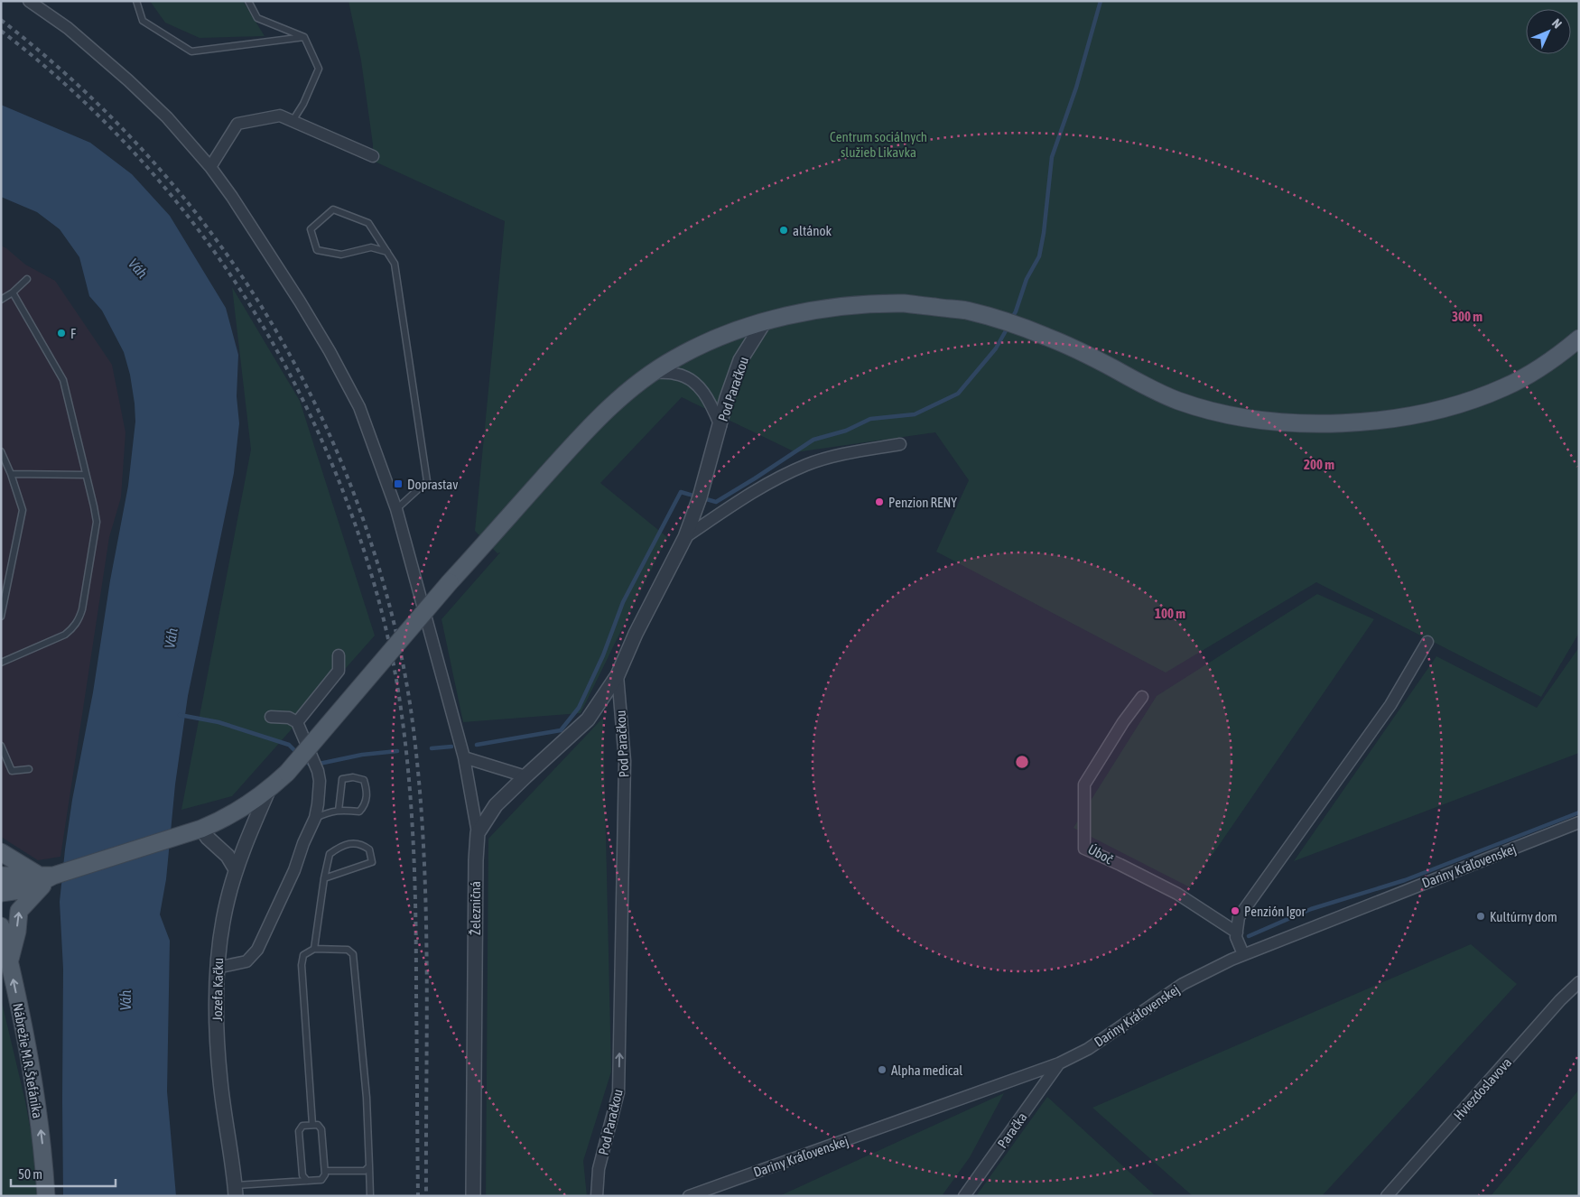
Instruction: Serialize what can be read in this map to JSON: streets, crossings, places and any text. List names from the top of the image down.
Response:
{
  "streets": {
    "main road": ["Nábrežie M.R. Štefánika"],
    "street": [
      "Pod Paračkou",
      "Úboč",
      "Dariny Kráľovenskej",
      "Železničná",
      "Jozefa Kačku",
      "Hviezdoslavova",
      "Paračka"
    ]
  },
  "crossings": [
    ["Pod Paračkou", "Železničná"],
    ["Dariny Kráľovenskej", "Paračka"]
  ],
  "one_way": ["Pod Paračkou", "Nábrežie M.R. Štefánika"],
  "water": ["Váh"],
  "parks": ["Centrum sociálnych služieb Likavka"],
  "places": {
    "other": [
      "altánok",
      "F",
      "Penzion RENY",
      "Penzión Igor",
      "Kultúrny dom",
      "Alpha medical"
    ],
    "transit": ["Doprastav"]
  },
  "scale_bar": "50 m",
  "north": "top right",
  "rings": ["300 m", "200 m", "100 m"]
}
